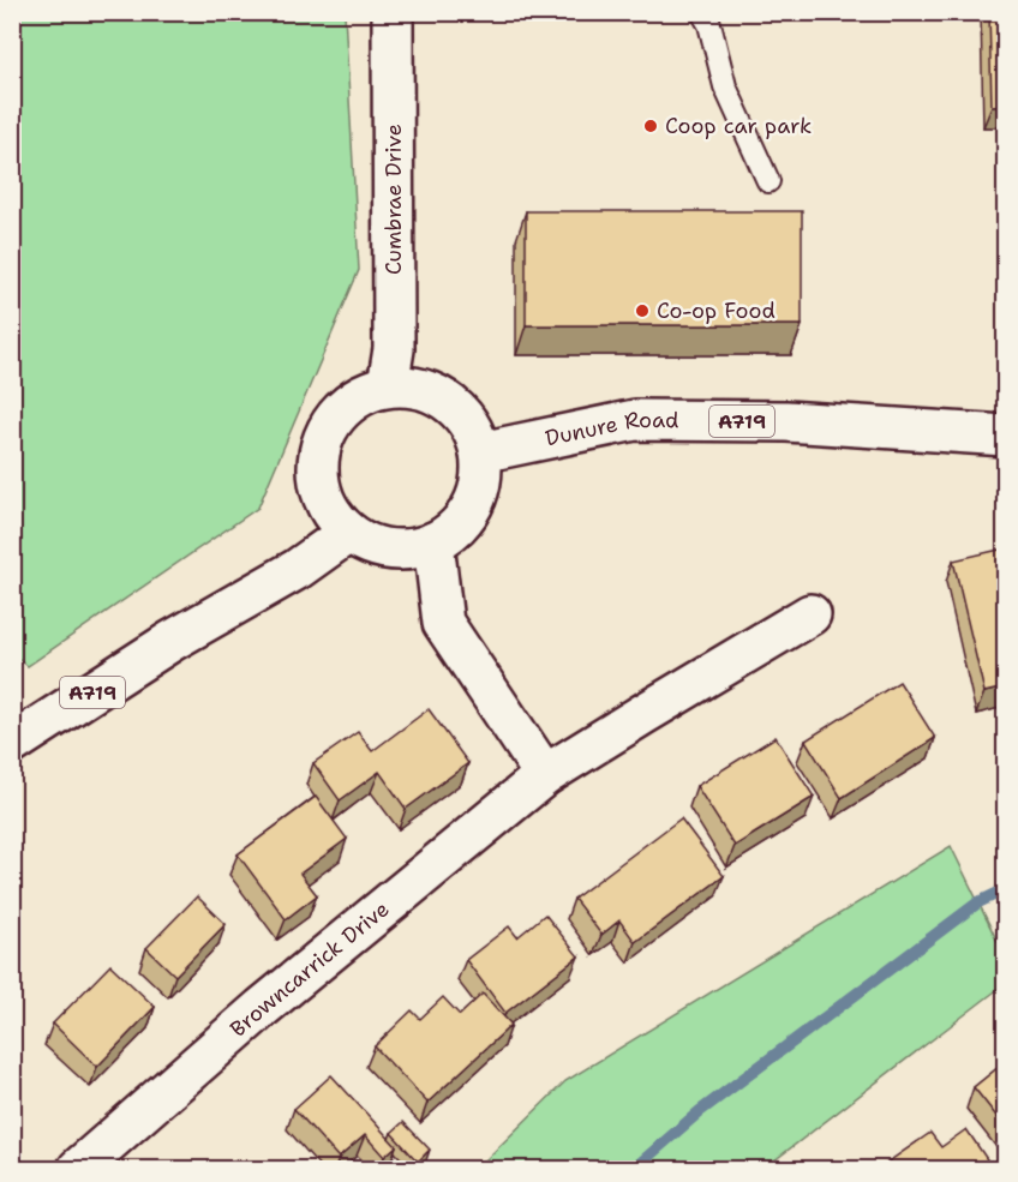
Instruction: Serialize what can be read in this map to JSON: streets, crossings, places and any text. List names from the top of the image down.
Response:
{
  "streets": {
    "street": [
      "Cumbrae Drive",
      "A719",
      "Dunure Road",
      "Browncarrick Drive"
    ]
  },
  "crossings": [
    ["Cumbrae Drive", "A719"],
    ["Cumbrae Drive", "Dunure Road"],
    ["A719", "Dunure Road"]
  ],
  "places": ["Coop car park", "Co-op Food"]
}
